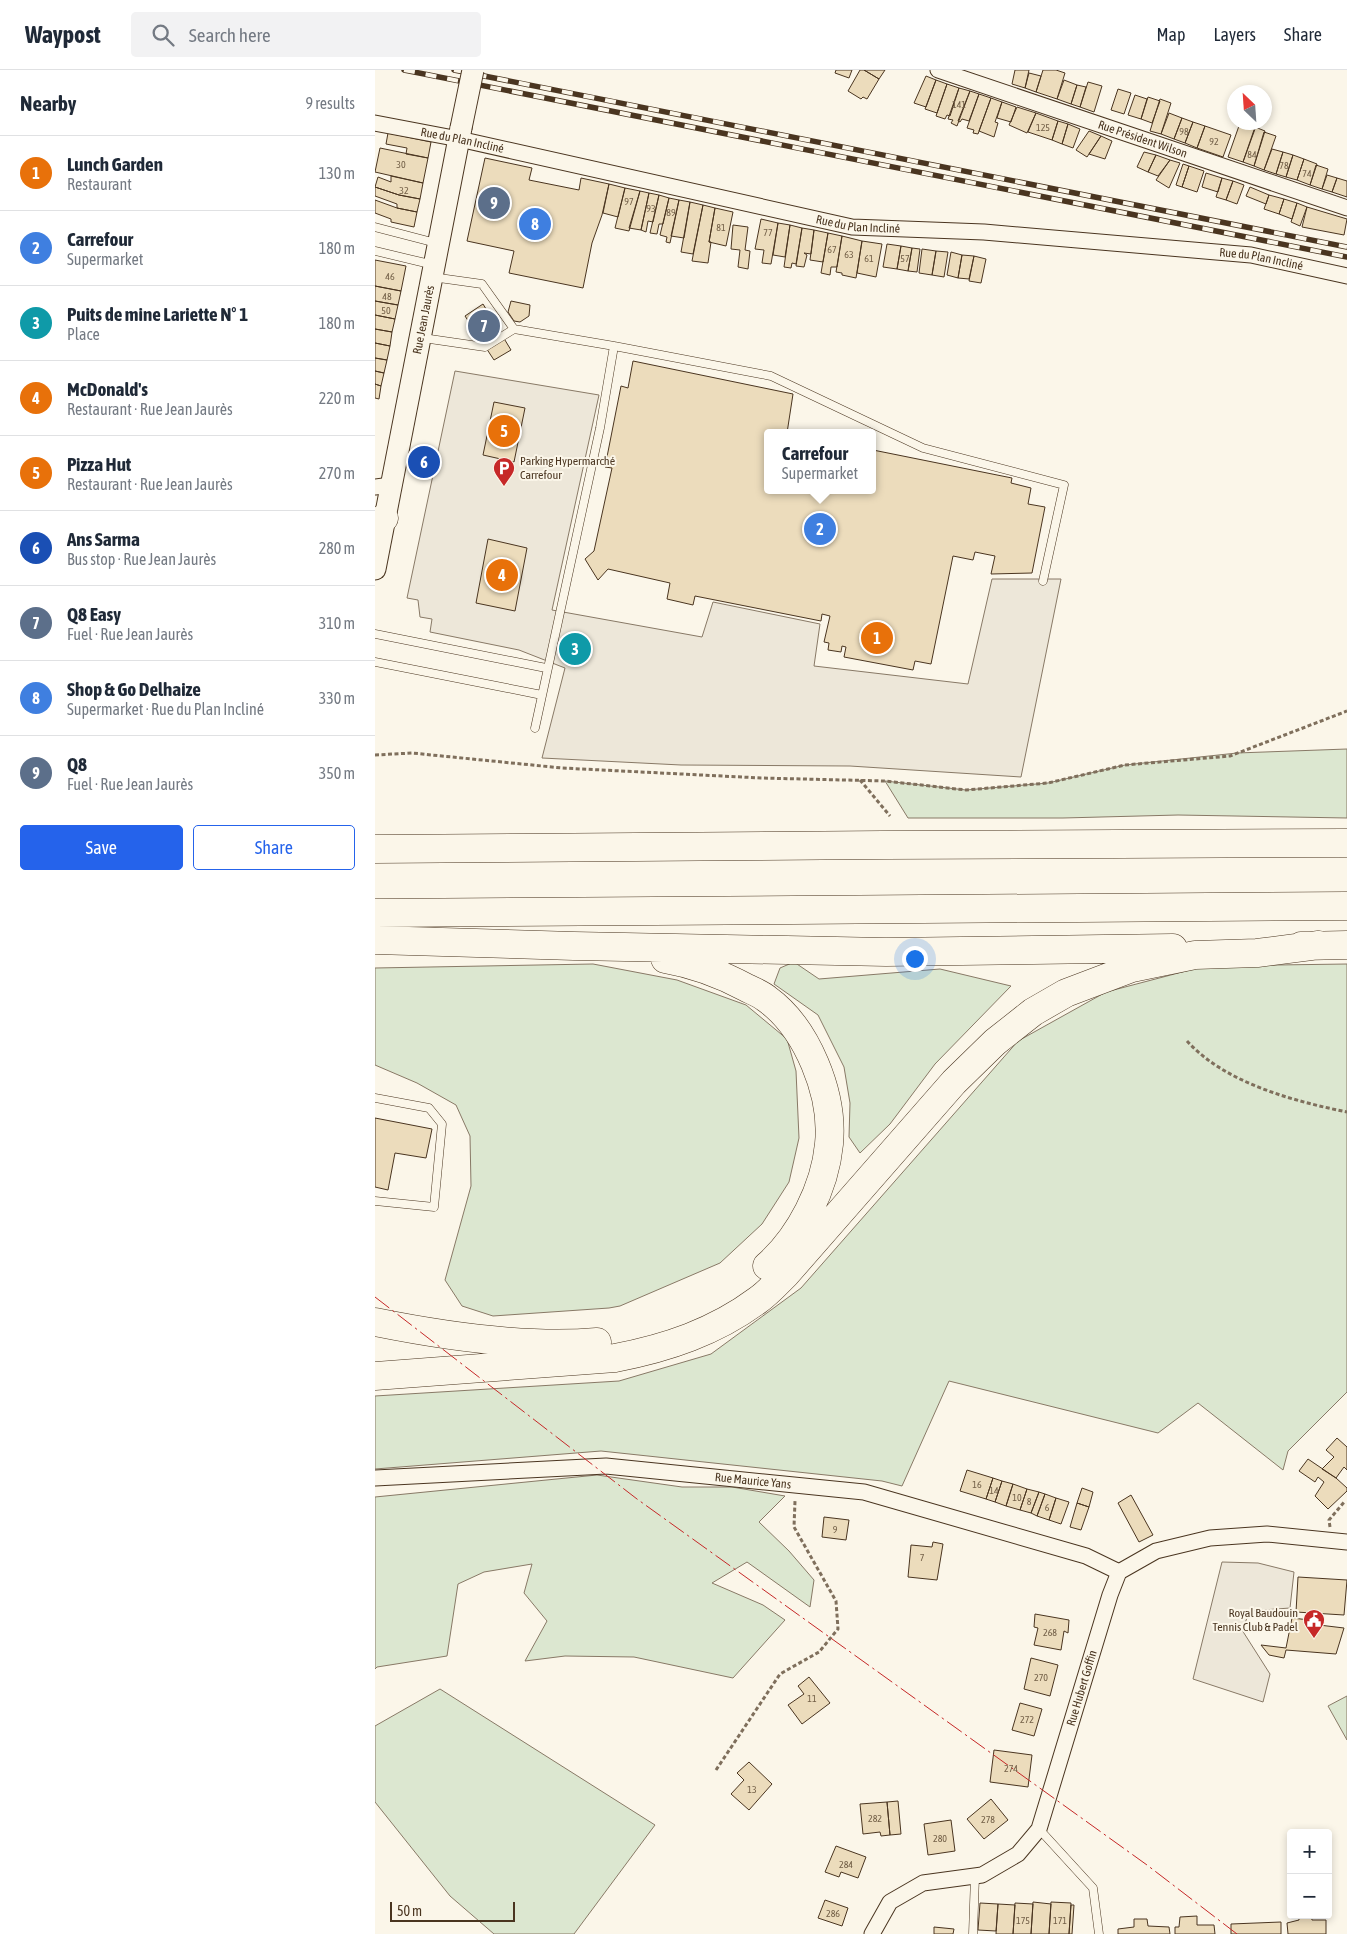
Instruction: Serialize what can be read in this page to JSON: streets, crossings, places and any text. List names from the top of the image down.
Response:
{
  "streets": {
    "main road": ["Rue Jean Jaurès"],
    "street": [
      "Rue Président Wilson",
      "Rue du Plan Incliné",
      "Rue Maurice Yans",
      "Rue Hubert Goffin"
    ]
  },
  "crossings": [
    ["Rue du Plan Incliné", "Rue Jean Jaurès"],
    ["Rue Maurice Yans", "Rue Hubert Goffin"]
  ],
  "places": {
    "parking": ["Parking Hypermarché Carrefour"],
    "public building": ["Royal Baudouin Tennis Club & Padel"]
  },
  "house_numbers": [
    "141",
    "125",
    "98",
    "92",
    "84",
    "30",
    "78",
    "74",
    "32",
    "97",
    "93",
    "89",
    "81",
    "77",
    "67",
    "63",
    "61",
    "57",
    "46",
    "48",
    "50",
    "16",
    "14",
    "10",
    "8",
    "6",
    "9",
    "7",
    "268",
    "270",
    "11",
    "272",
    "274",
    "13",
    "282",
    "278",
    "280",
    "284",
    "286",
    "175",
    "171"
  ],
  "scale_bar": "50 m",
  "north": "top left",
  "page": {
    "header": "Waypost",
    "search": "Search here",
    "nav": ["Map", "Layers", "Share"],
    "heading": ["Nearby", "9 results"],
    "list": [
      {
        "mark": "1",
        "name": "Lunch Garden",
        "note": "Restaurant",
        "value": "130 m"
      },
      {
        "mark": "2",
        "name": "Carrefour",
        "note": "Supermarket",
        "value": "180 m"
      },
      {
        "mark": "3",
        "name": "Puits de mine Lariette N° 1",
        "note": "Place",
        "value": "180 m"
      },
      {
        "mark": "4",
        "name": "McDonald's",
        "note": "Restaurant · Rue Jean Jaurès",
        "value": "220 m"
      },
      {
        "mark": "5",
        "name": "Pizza Hut",
        "note": "Restaurant · Rue Jean Jaurès",
        "value": "270 m"
      },
      {
        "mark": "6",
        "name": "Ans Sarma",
        "note": "Bus stop · Rue Jean Jaurès",
        "value": "280 m"
      },
      {
        "mark": "7",
        "name": "Q8 Easy",
        "note": "Fuel · Rue Jean Jaurès",
        "value": "310 m"
      },
      {
        "mark": "8",
        "name": "Shop & Go Delhaize",
        "note": "Supermarket · Rue du Plan Incliné",
        "value": "330 m"
      },
      {
        "mark": "9",
        "name": "Q8",
        "note": "Fuel · Rue Jean Jaurès",
        "value": "350 m"
      }
    ],
    "pins": [
      "9",
      "8",
      "7",
      "5",
      "6",
      "2",
      "4",
      "1",
      "3"
    ],
    "popup": ["Carrefour", "Supermarket"],
    "buttons": ["Save", "Share"],
    "map_buttons": ["+", "−"],
    "scale": "50 m"
  }
}
